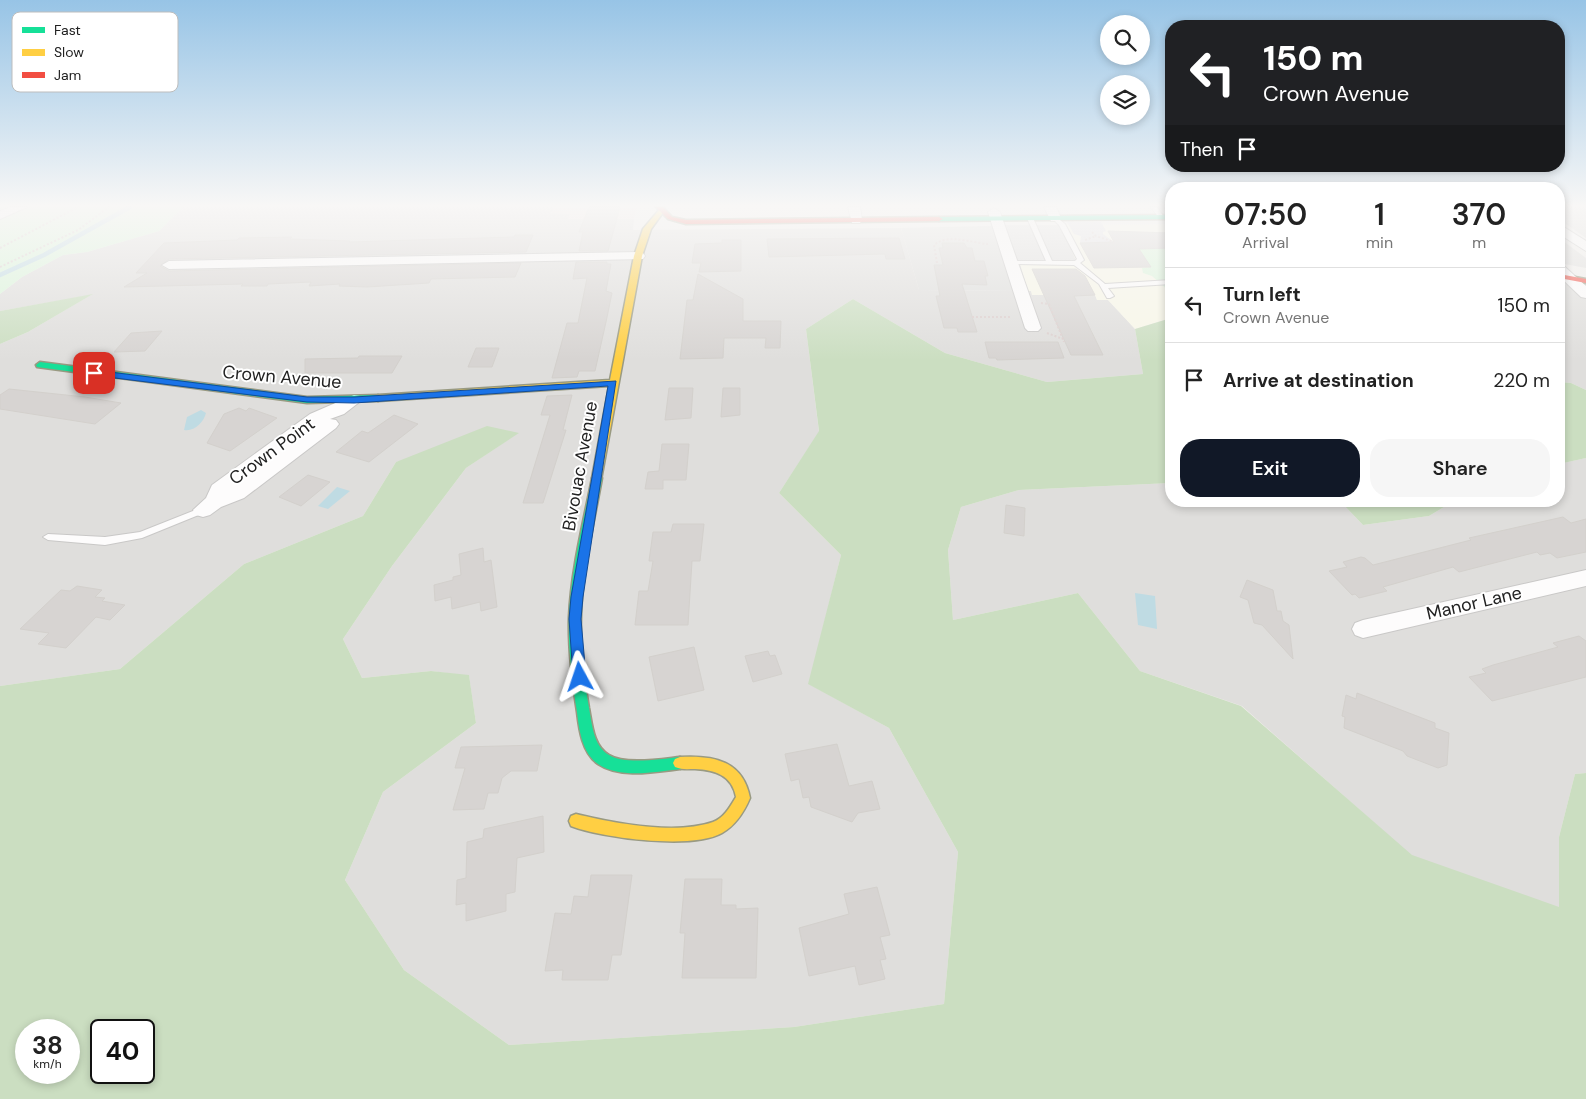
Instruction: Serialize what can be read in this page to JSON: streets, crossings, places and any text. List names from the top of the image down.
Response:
{
  "streets": {
    "street": [
      "Crown Avenue",
      "Crown Point",
      "Bivouac Avenue",
      "Manor Lane"
    ]
  },
  "crossings": [
    ["Crown Avenue", "Crown Point"],
    ["Crown Avenue", "Bivouac Avenue"]
  ],
  "legend": ["Fast", "Slow", "Jam"],
  "page": {
    "turn": ["150 m", "Crown Avenue"],
    "then": "Then",
    "eta": [
      "07:50",
      "Arrival",
      "1",
      "min",
      "370",
      "m"
    ],
    "list": [
      {
        "name": "Turn left",
        "note": "Crown Avenue",
        "value": "150 m"
      },
      {
        "name": "Arrive at destination",
        "value": "220 m"
      }
    ],
    "buttons": ["Exit", "Share"],
    "speed": "38 km/h",
    "limit": "40"
  }
}
